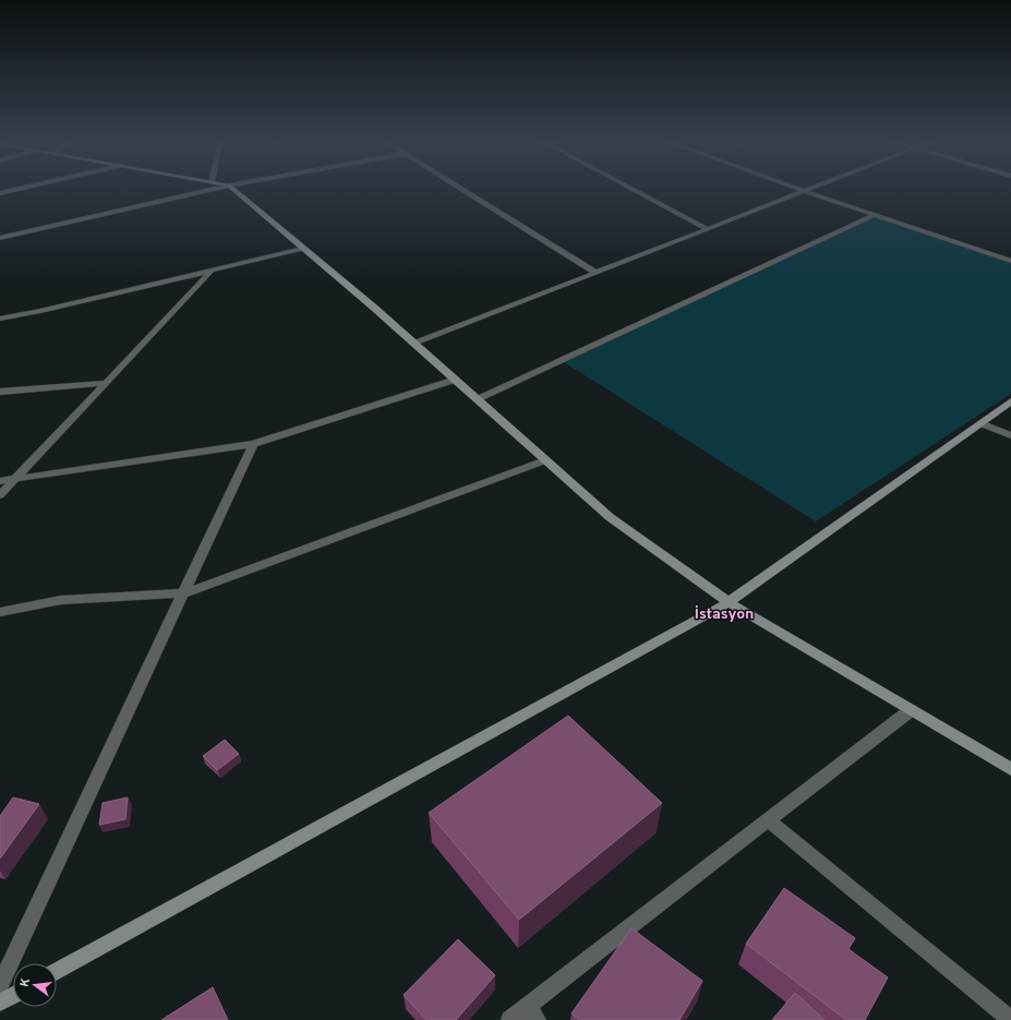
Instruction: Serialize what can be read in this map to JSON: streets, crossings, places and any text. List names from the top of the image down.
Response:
{
  "districts": ["İstasyon"],
  "north": "left"
}
